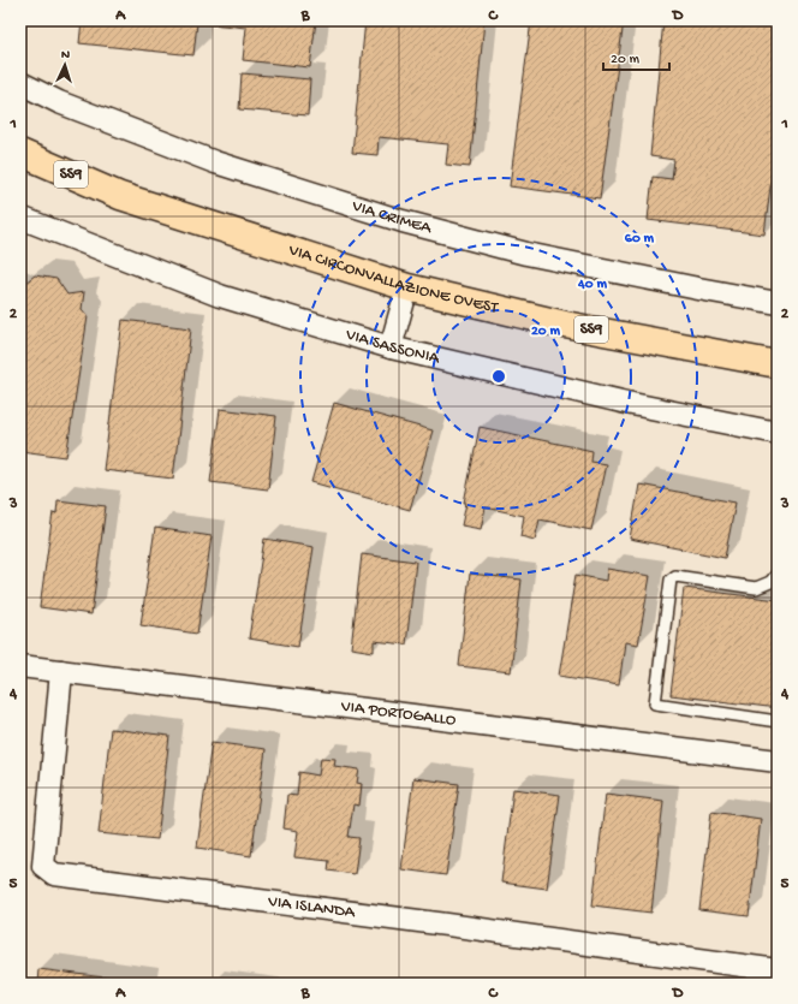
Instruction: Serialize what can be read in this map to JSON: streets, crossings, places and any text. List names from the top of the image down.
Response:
{
  "streets": {
    "main road": ["SS9", "VIA CIRCONVALLAZIONE OVEST"],
    "street": [
      "VIA CRIMEA",
      "VIA SASSONIA",
      "VIA PORTOGALLO",
      "VIA ISLANDA"
    ]
  },
  "crossings": [
    ["VIA PORTOGALLO", "VIA ISLANDA"]
  ],
  "scale_bar": "20 m",
  "north": "top",
  "grid": {
    "columns": [
      "A",
      "B",
      "C",
      "D"
    ],
    "rows": [
      "1",
      "2",
      "3",
      "4",
      "5"
    ]
  },
  "rings": ["60 m", "40 m", "20 m"]
}
